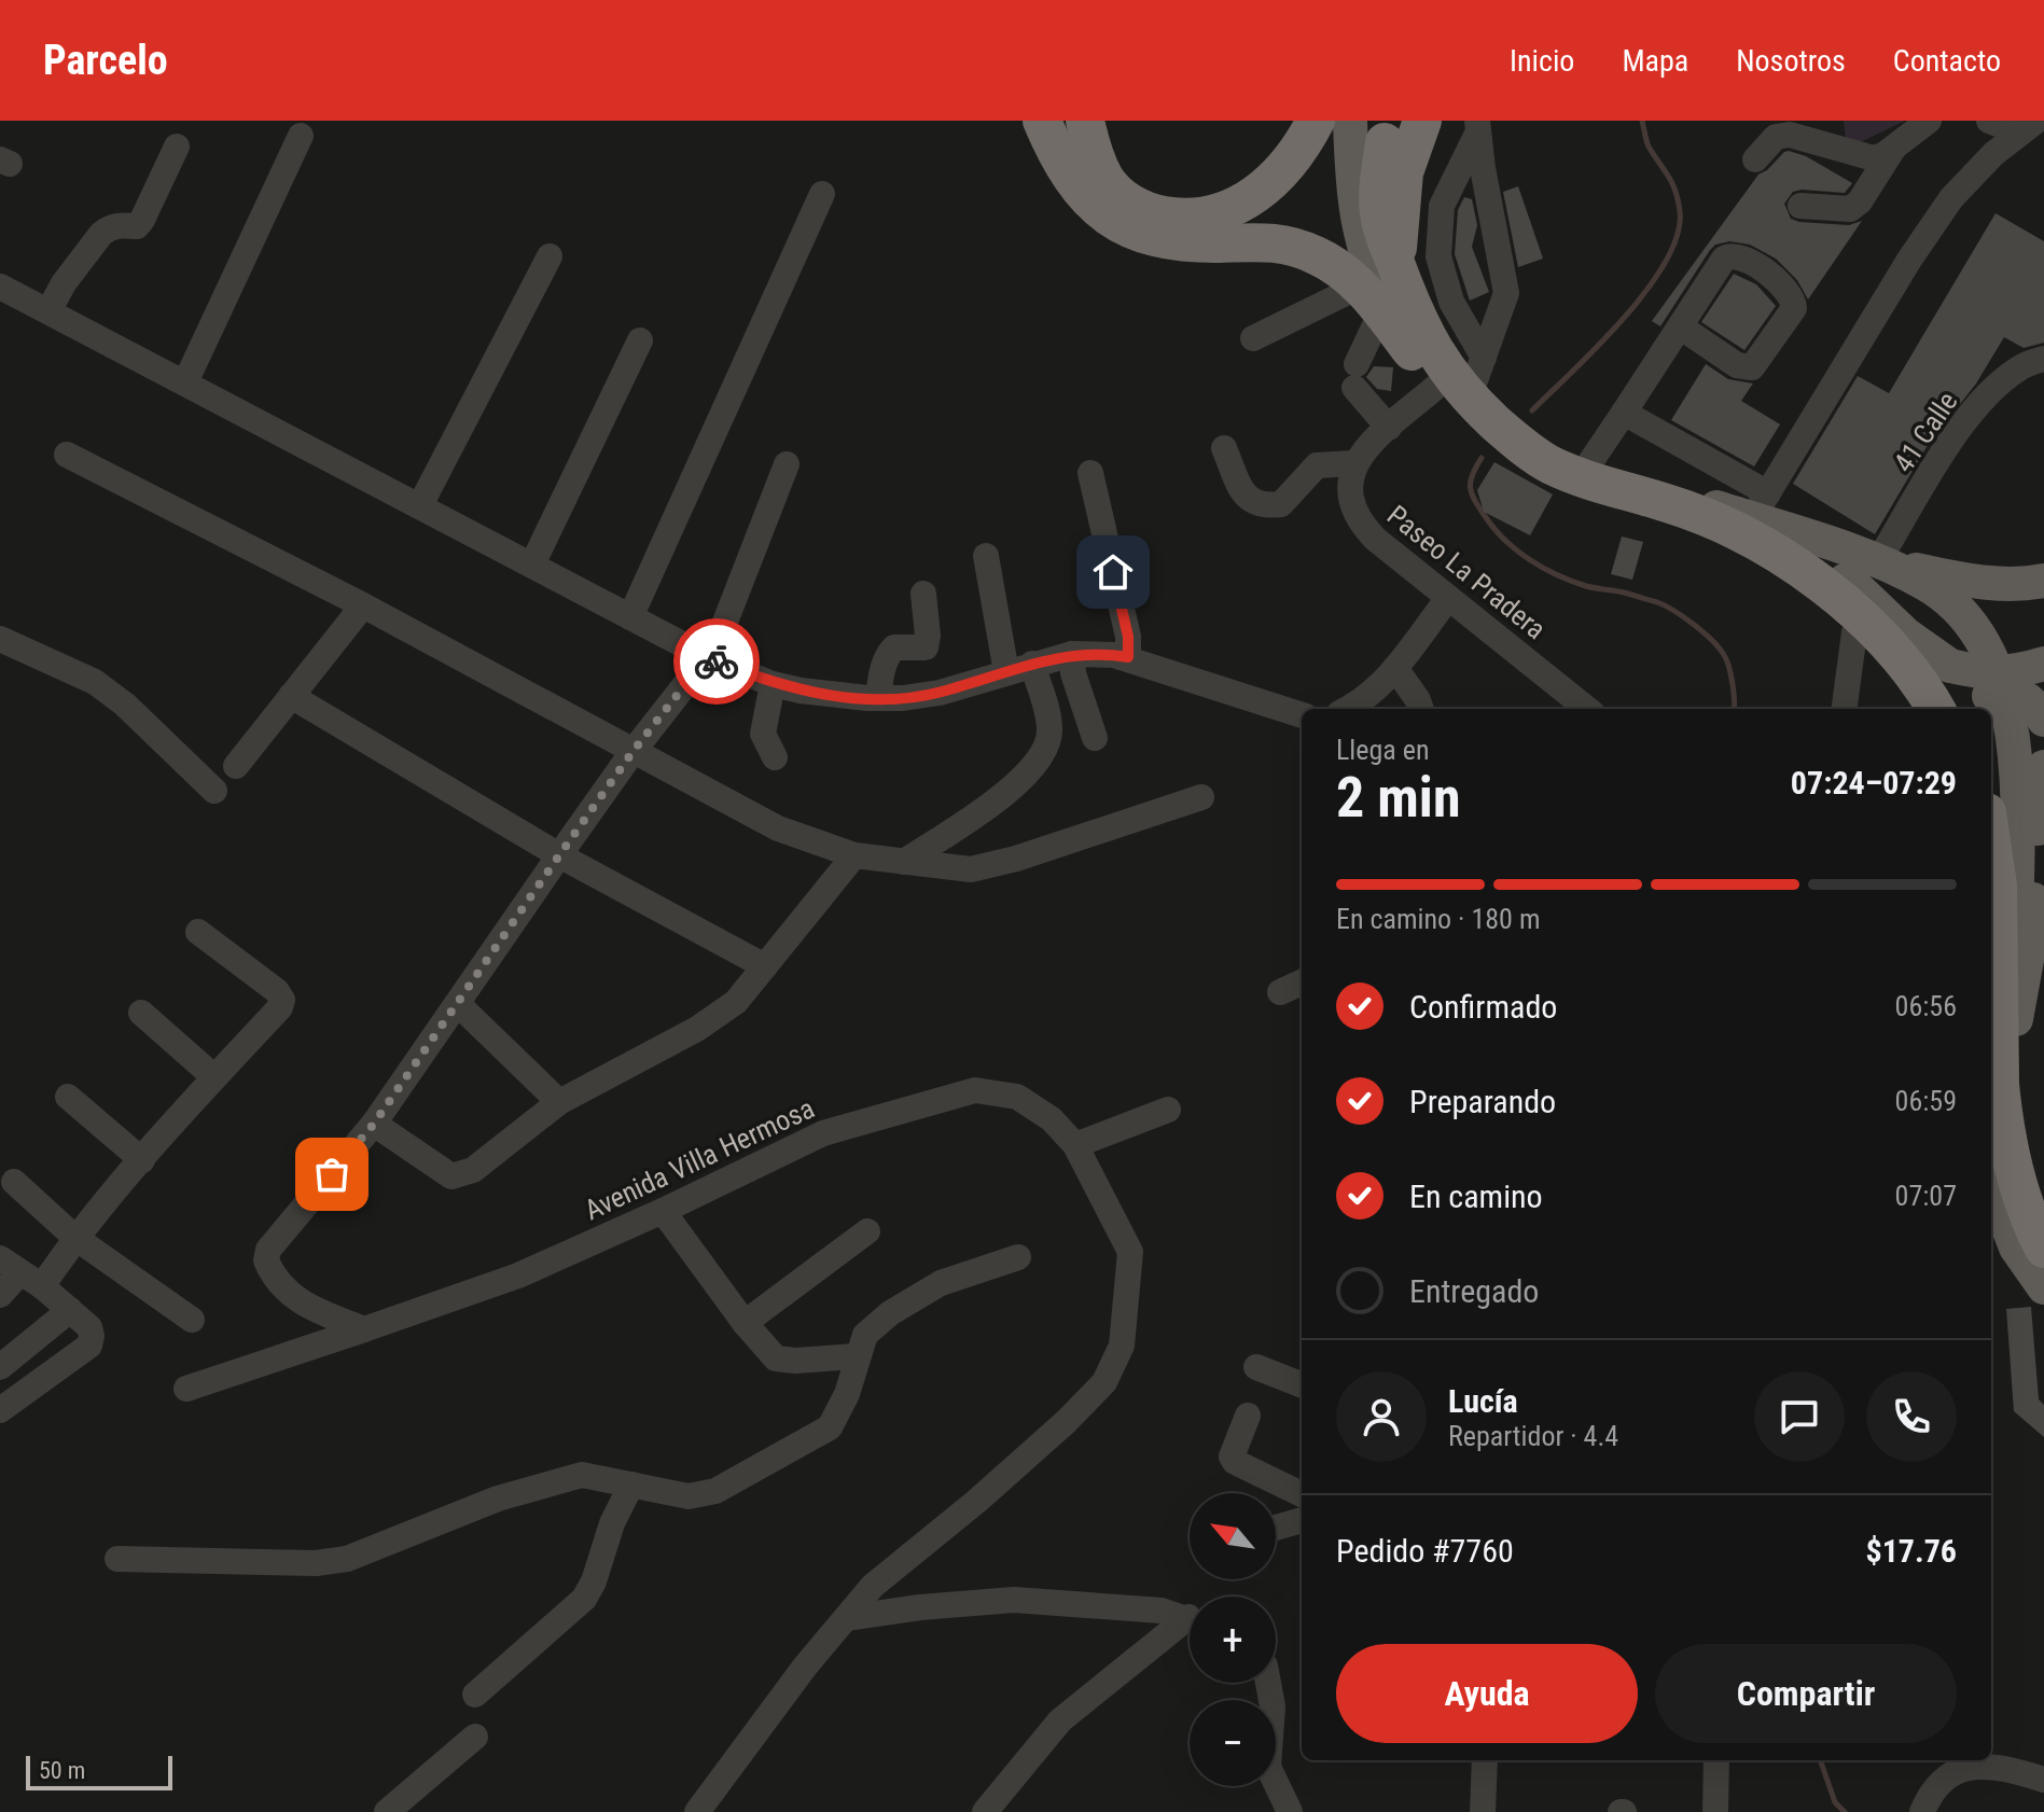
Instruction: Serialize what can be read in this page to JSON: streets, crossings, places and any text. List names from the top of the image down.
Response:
{
  "streets": {
    "street": ["41 Calle", "Paseo La Pradera", "Avenida Villa Hermosa"]
  },
  "scale_bar": "50 m",
  "north": "top left",
  "page": {
    "header": "Parcelo",
    "nav": [
      "Inicio",
      "Mapa",
      "Nosotros",
      "Contacto"
    ],
    "heading": ["2 min", "Llega en", "07:24–07:29"],
    "panel": [
      "Lucía",
      "Repartidor · 4.4",
      "Pedido #7760",
      "$17.76"
    ],
    "bar": "En camino · 180 m",
    "list": [
      ["Confirmado", "06:56"],
      ["Preparando", "06:59"],
      ["En camino", "07:07"],
      "Entregado"
    ],
    "map_buttons": ["+", "−"],
    "buttons": ["Ayuda", "Compartir"],
    "scale": "50 m"
  }
}
